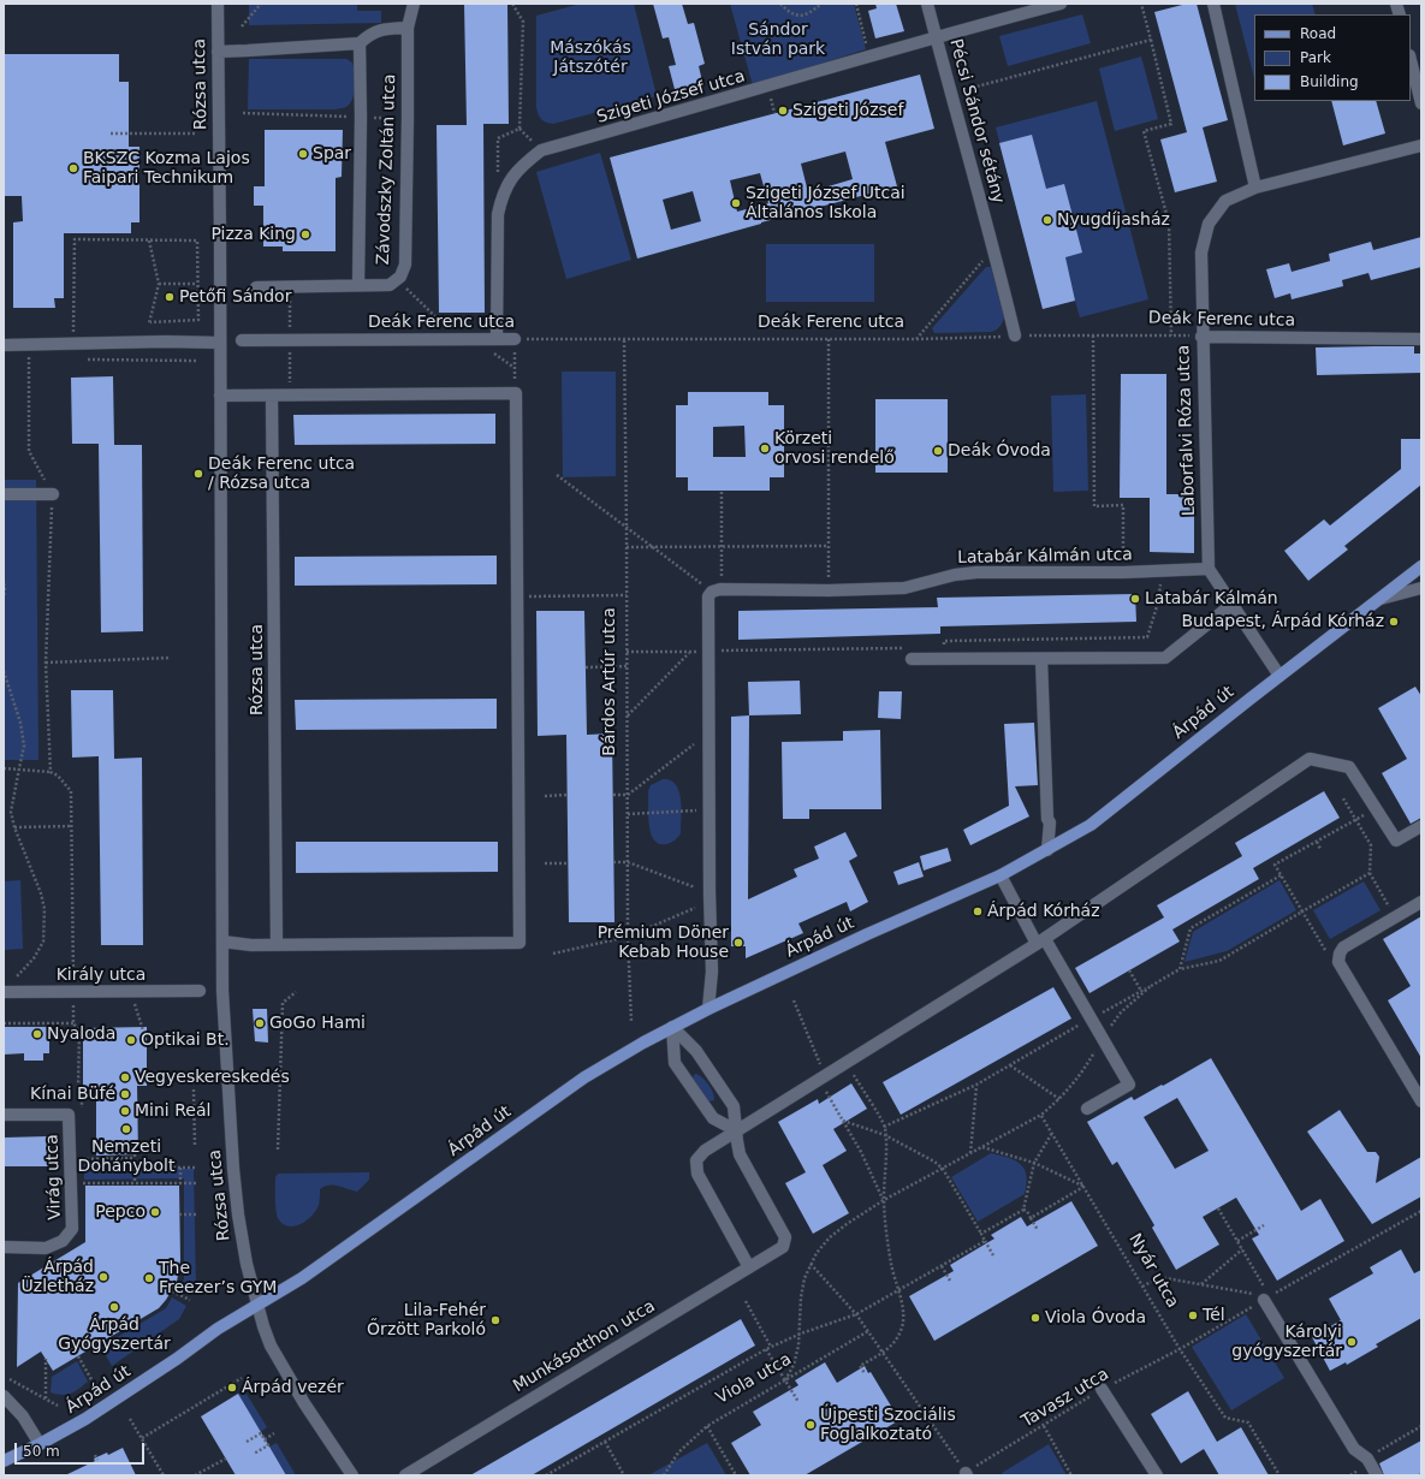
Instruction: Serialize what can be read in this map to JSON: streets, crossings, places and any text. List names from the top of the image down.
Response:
{
  "streets": {
    "main road": ["Árpád út"],
    "street": [
      "Rózsa utca",
      "Szigeti József utca",
      "Pécsi Sándor sétány",
      "Závodszky Zoltán utca",
      "Deák Ferenc utca",
      "Laborfalvi Róza utca",
      "Latabár Kálmán utca",
      "Király utca",
      "Virág utca",
      "Munkásotthon utca"
    ],
    "path": [
      "Bárdos Artúr utca",
      "Nyár utca",
      "Viola utca",
      "Tavasz utca"
    ]
  },
  "crossings": [
    ["Rózsa utca", "Árpád út"],
    ["Szigeti József utca", "Pécsi Sándor sétány"],
    ["Szigeti József utca", "Deák Ferenc utca"],
    ["Pécsi Sándor sétány", "Deák Ferenc utca"],
    ["Deák Ferenc utca", "Laborfalvi Róza utca"],
    ["Deák Ferenc utca", "Bárdos Artúr utca"],
    ["Laborfalvi Róza utca", "Latabár Kálmán utca"],
    ["Nyár utca", "Tavasz utca"]
  ],
  "parks": ["Sándor István park", "Mászókás Játszótér"],
  "places": [
    "Szigeti József",
    "Spar",
    "BKSZC Kozma Lajos Faipari Technikum",
    "Szigeti József Utcai Általános Iskola",
    "Nyugdíjasház",
    "Pizza King",
    "Petőfi Sándor",
    "Körzeti orvosi rendelő",
    "Deák Óvoda",
    "Deák Ferenc utca / Rózsa utca",
    "Latabár Kálmán",
    "Budapest, Árpád Kórház",
    "Árpád Kórház",
    "Prémium Döner Kebab House",
    "GoGo Hami",
    "Nyaloda",
    "Optikai Bt.",
    "Vegyeskereskedés",
    "Kínai Büfé",
    "Mini Reál",
    "Nemzeti Dohánybolt",
    "Pepco",
    "Árpád Üzletház",
    "The Freezer’s GYM",
    "Árpád Gyógyszertár",
    "Tél",
    "Viola Óvoda",
    "Lila-Fehér Őrzött Parkoló",
    "Károlyi gyógyszertár",
    "Árpád vezér",
    "Újpesti Szociális Foglalkoztató"
  ],
  "legend": ["Road", "Park", "Building"],
  "scale_bar": "50 m"
}
